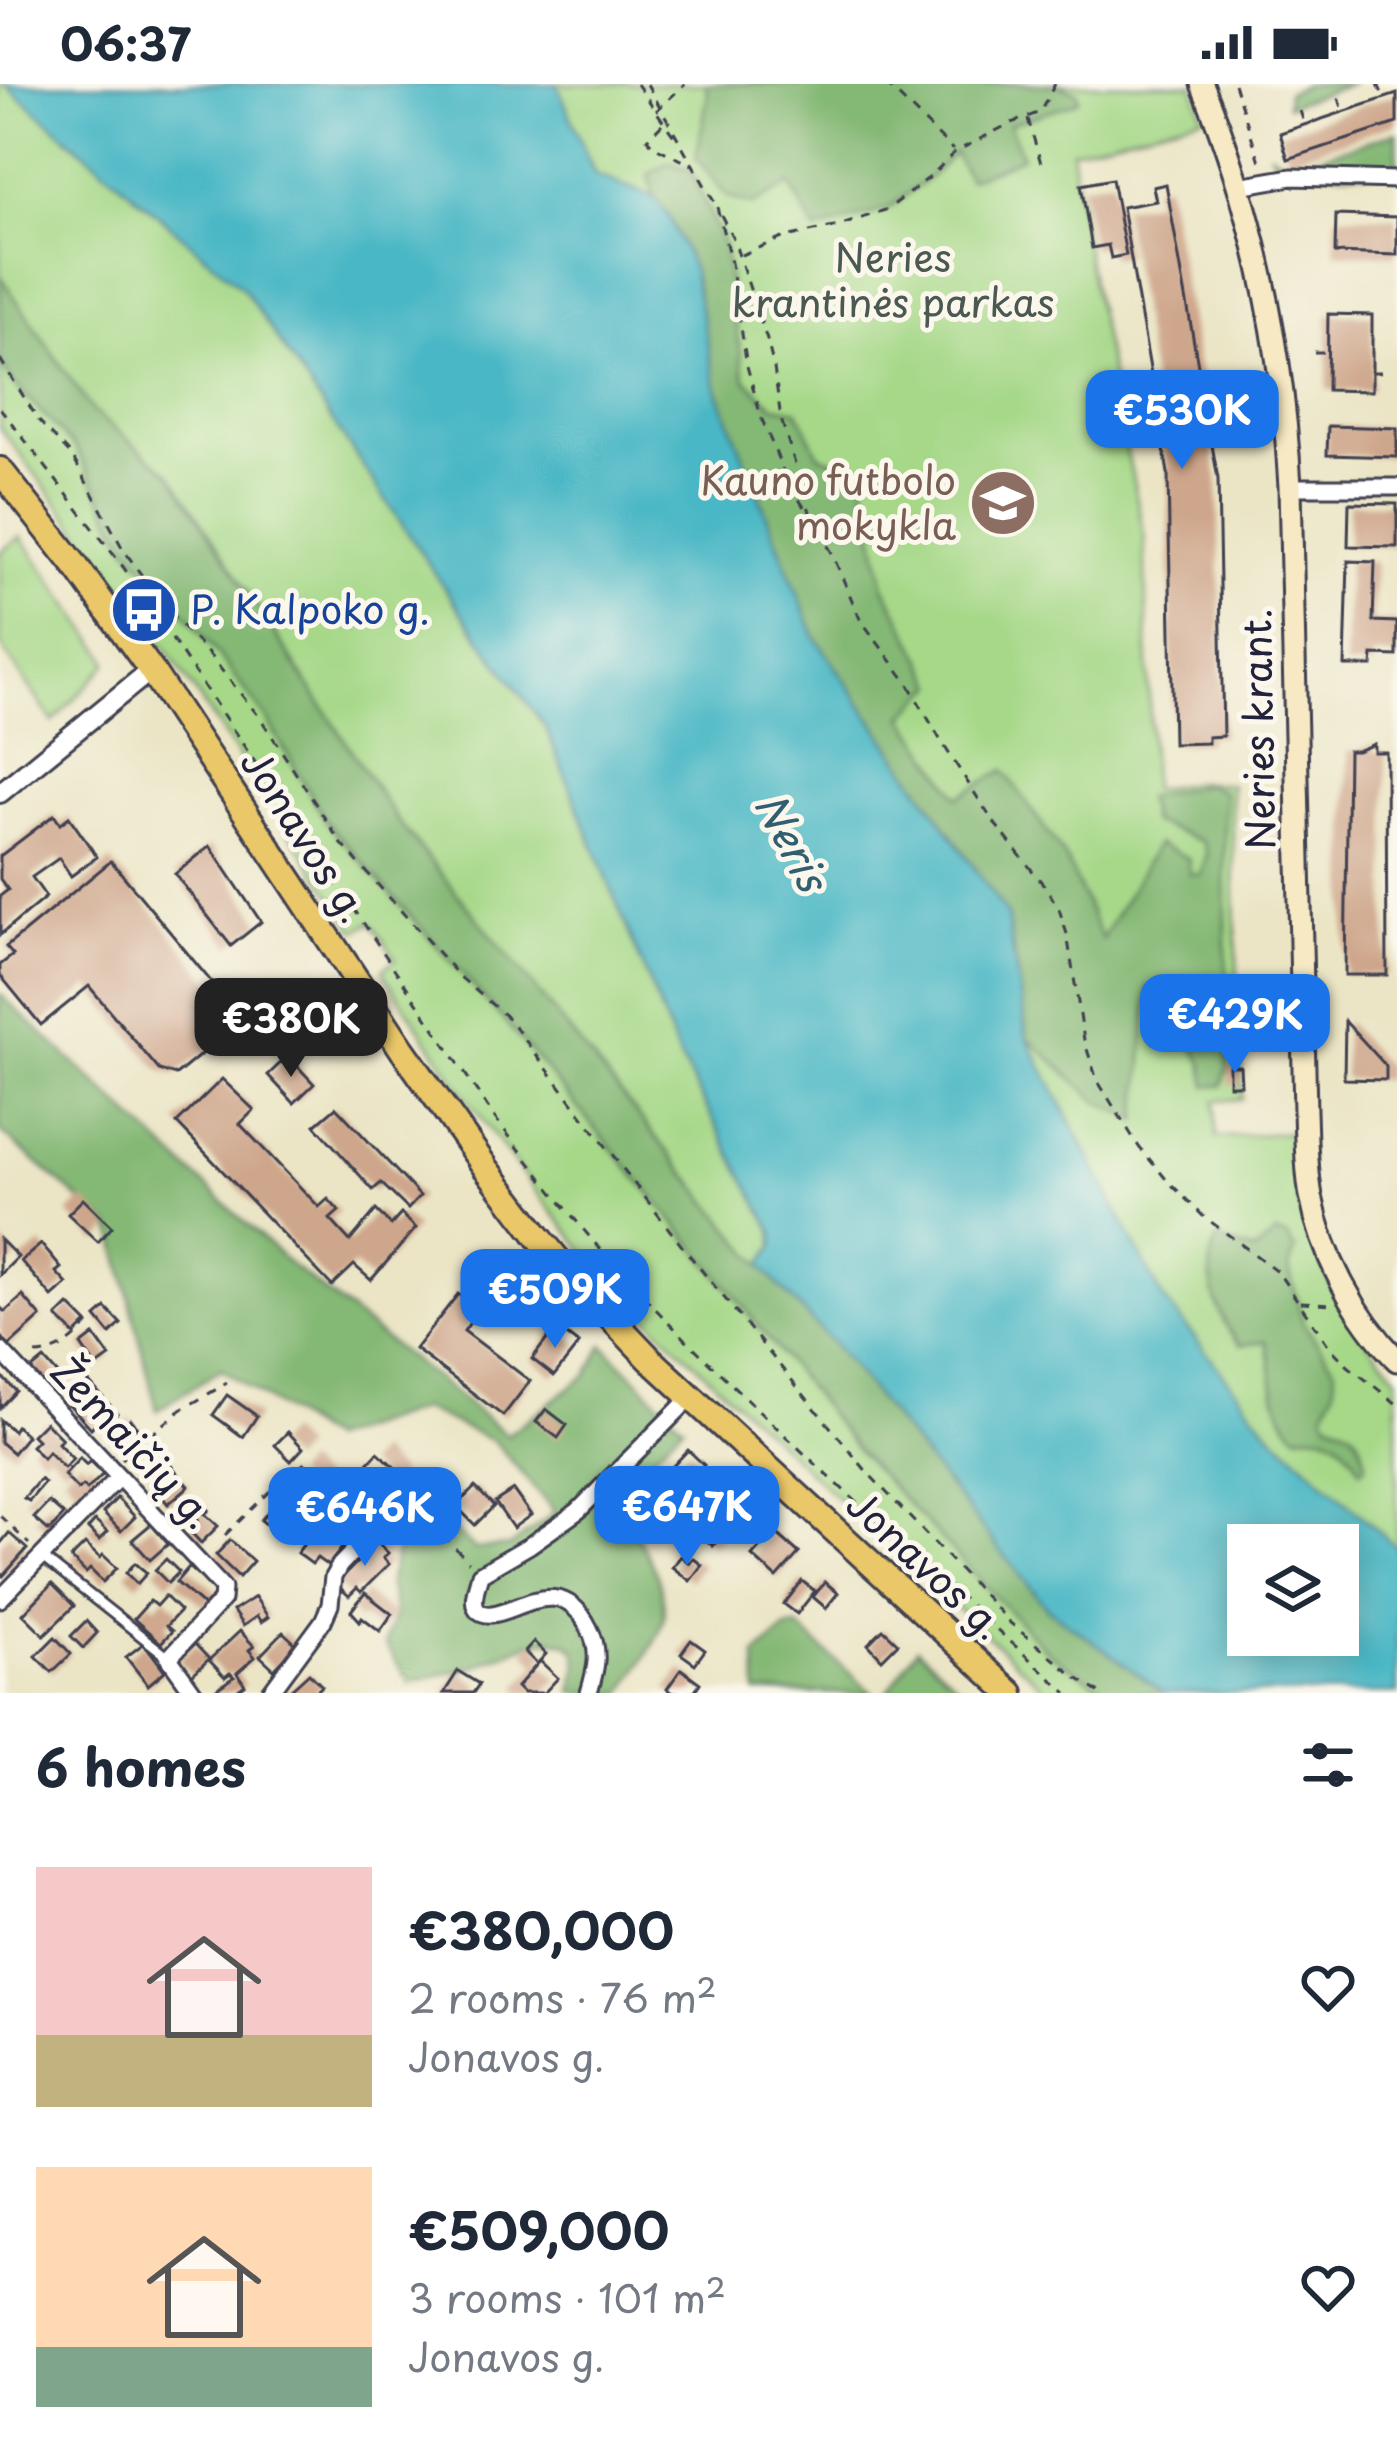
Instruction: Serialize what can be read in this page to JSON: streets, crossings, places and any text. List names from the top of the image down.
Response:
{
  "streets": {
    "main road": ["Neries krant.", "Jonavos g."],
    "street": ["Žemaičių g."]
  },
  "water": ["Neris"],
  "parks": ["Neries krantinės parkas"],
  "places": {
    "school or university": ["Kauno futbolo mokykla"],
    "bus stop": ["P. Kalpoko g."]
  },
  "page": {
    "status": "06:37",
    "price": [
      "€530K",
      "€429K",
      "€380K",
      "€509K",
      "€647K",
      "€646K"
    ],
    "heading": "6 homes",
    "list": [
      {
        "name": "€380,000",
        "note": "2 rooms · 76 m² · Jonavos g."
      },
      {
        "name": "€509,000",
        "note": "3 rooms · 101 m² · Jonavos g."
      }
    ]
  }
}
